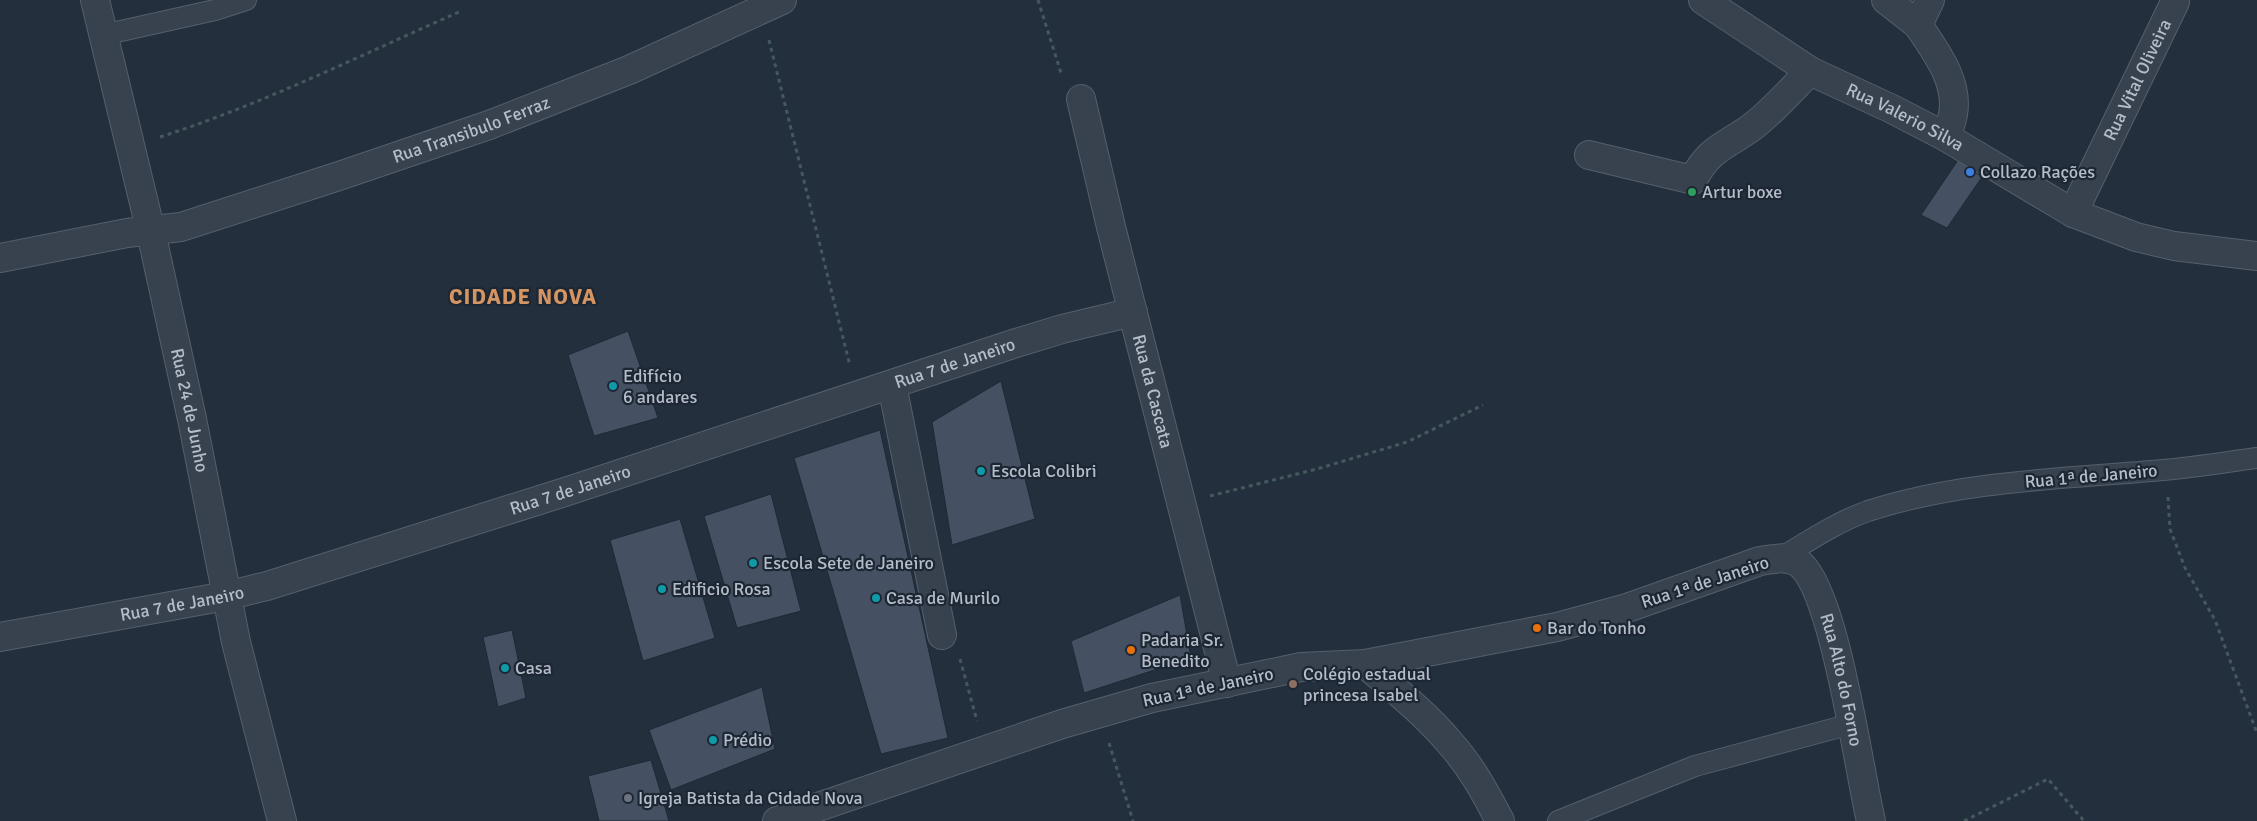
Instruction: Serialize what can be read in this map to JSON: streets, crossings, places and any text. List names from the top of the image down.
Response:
{
  "streets": {
    "street": [
      "Rua Vital Oliveira",
      "Rua Valerio Silva",
      "Rua Transibulo Ferraz",
      "Rua 7 de Janeiro",
      "Rua da Cascata",
      "Rua 24 de Junho",
      "Rua 1ª de Janeiro",
      "Rua Alto do Forno"
    ]
  },
  "crossings": [
    ["Rua Vital Oliveira", "Rua Valerio Silva"],
    ["Rua Transibulo Ferraz", "Rua 24 de Junho"],
    ["Rua 7 de Janeiro", "Rua da Cascata"],
    ["Rua 7 de Janeiro", "Rua 24 de Junho"],
    ["Rua da Cascata", "Rua 1ª de Janeiro"],
    ["Rua 1ª de Janeiro", "Rua Alto do Forno"]
  ],
  "districts": ["CIDADE NOVA"],
  "places": [
    "Collazo Rações",
    "Artur boxe",
    "Edifício 6 andares",
    "Escola Colibri",
    "Escola Sete de Janeiro",
    "Edificio Rosa",
    "Casa de Murilo",
    "Bar do Tonho",
    "Padaria Sr. Benedito",
    "Casa",
    "Colégio estadual princesa Isabel",
    "Prédio",
    "Igreja Batista da Cidade Nova"
  ]
}
